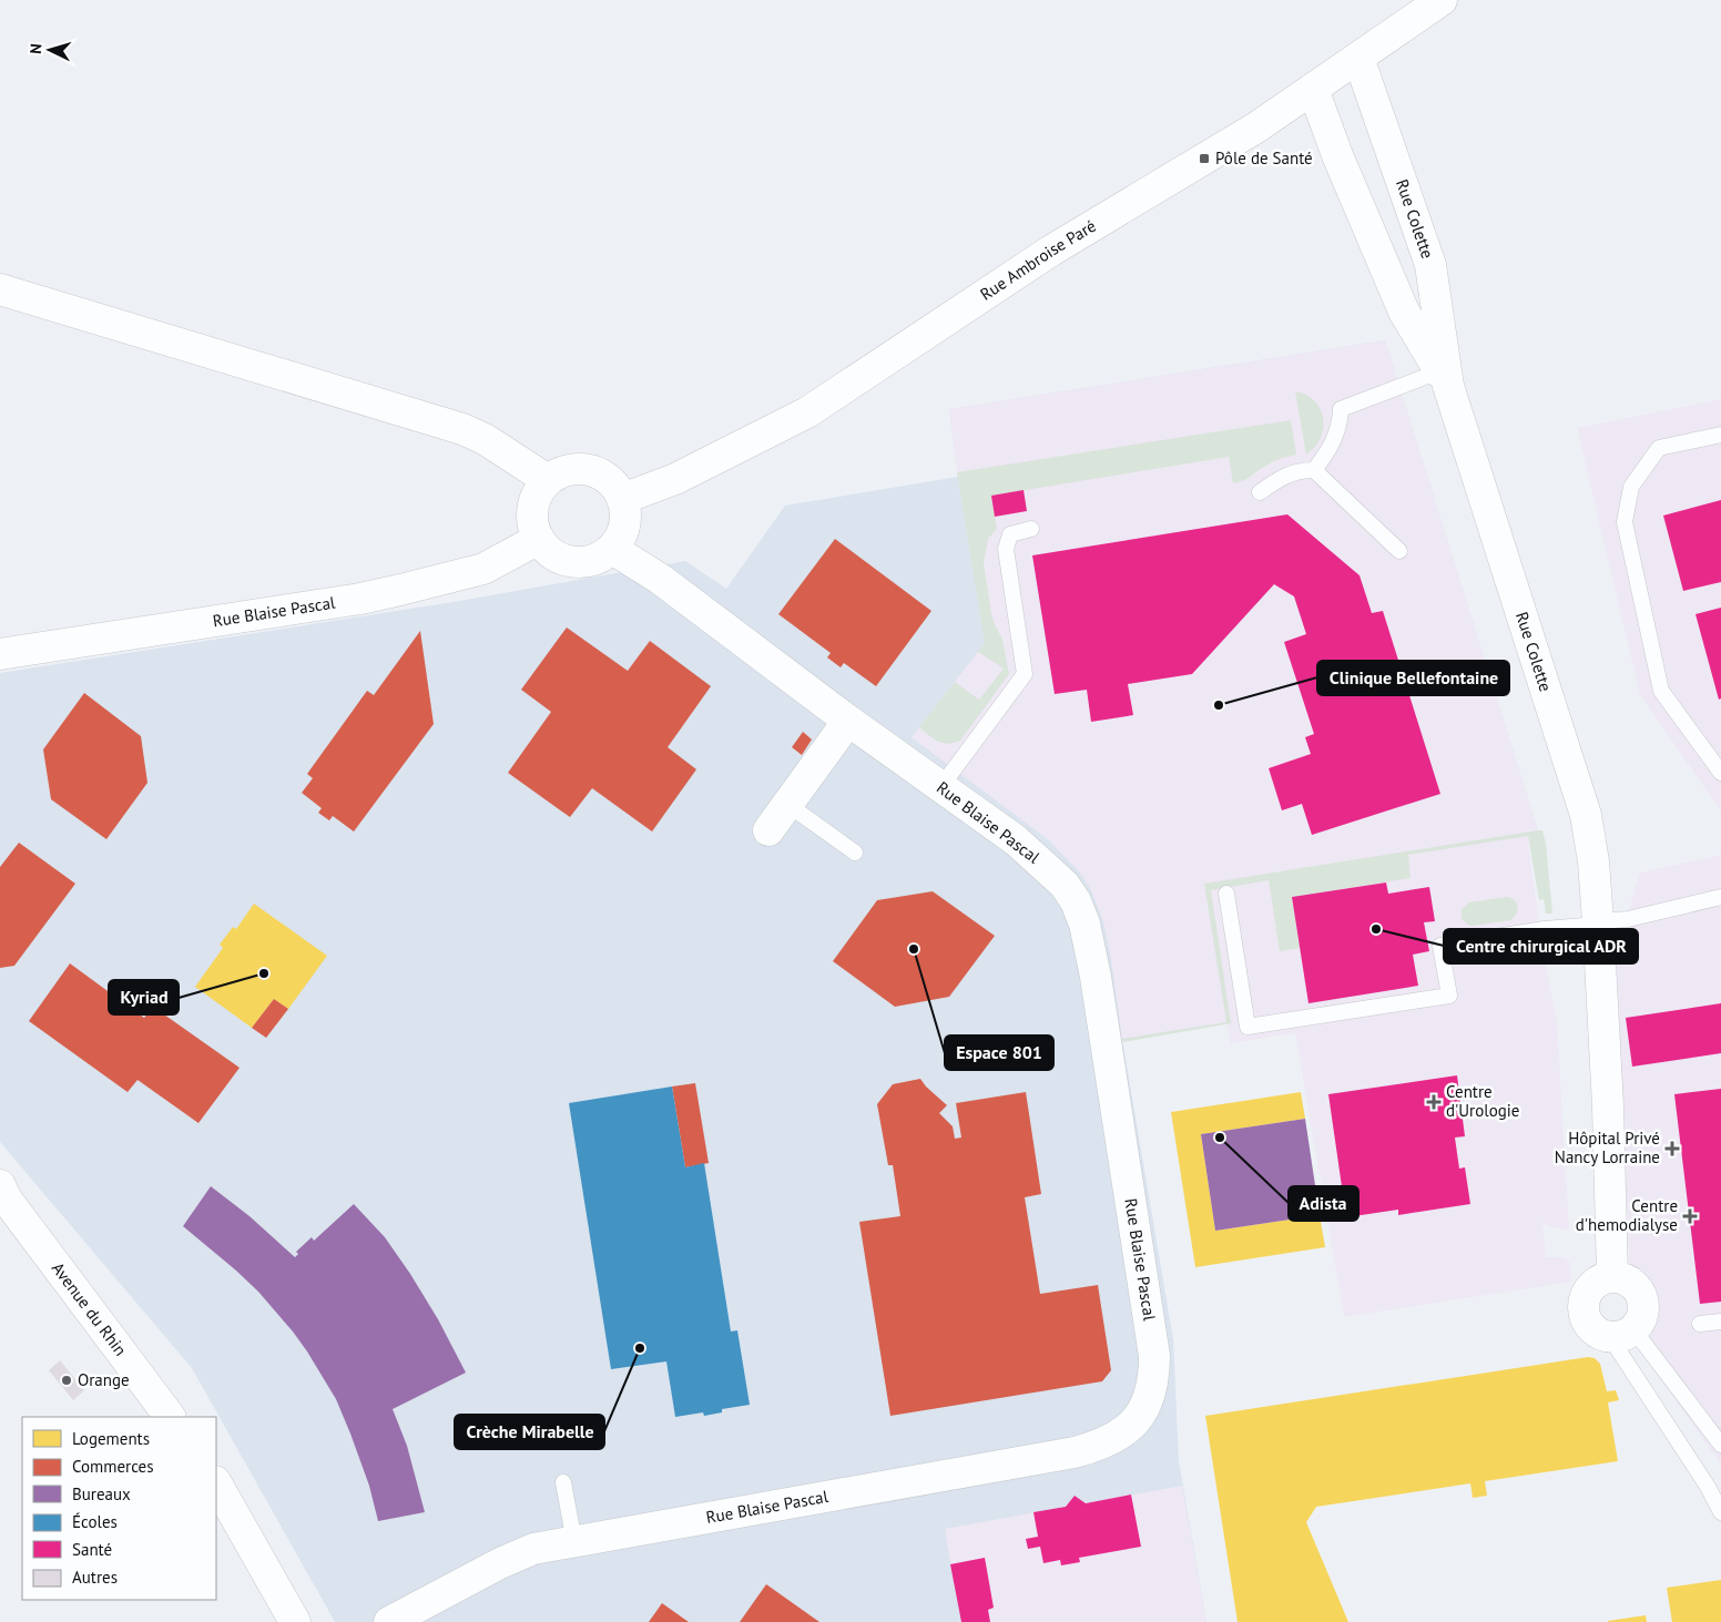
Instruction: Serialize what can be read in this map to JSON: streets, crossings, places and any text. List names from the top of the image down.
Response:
{
  "streets": {
    "street": [
      "Rue Colette",
      "Rue Ambroise Paré",
      "Rue Blaise Pascal",
      "Avenue du Rhin"
    ]
  },
  "crossings": [
    ["Rue Colette", "Rue Ambroise Paré"],
    ["Rue Ambroise Paré", "Rue Blaise Pascal"]
  ],
  "places": {
    "transit": ["Pôle de Santé"],
    "other": [
      "Clinique Bellefontaine",
      "Centre chirurgical ADR",
      "Espace 801",
      "Kyriad",
      "Adista",
      "Crèche Mirabelle",
      "Orange"
    ],
    "health": ["Centre d'Urologie", "Hôpital Privé Nancy Lorraine", "Centre d'hemodialyse"]
  },
  "legend": [
    "Logements",
    "Commerces",
    "Bureaux",
    "Écoles",
    "Santé",
    "Autres"
  ],
  "north": "left"
}
